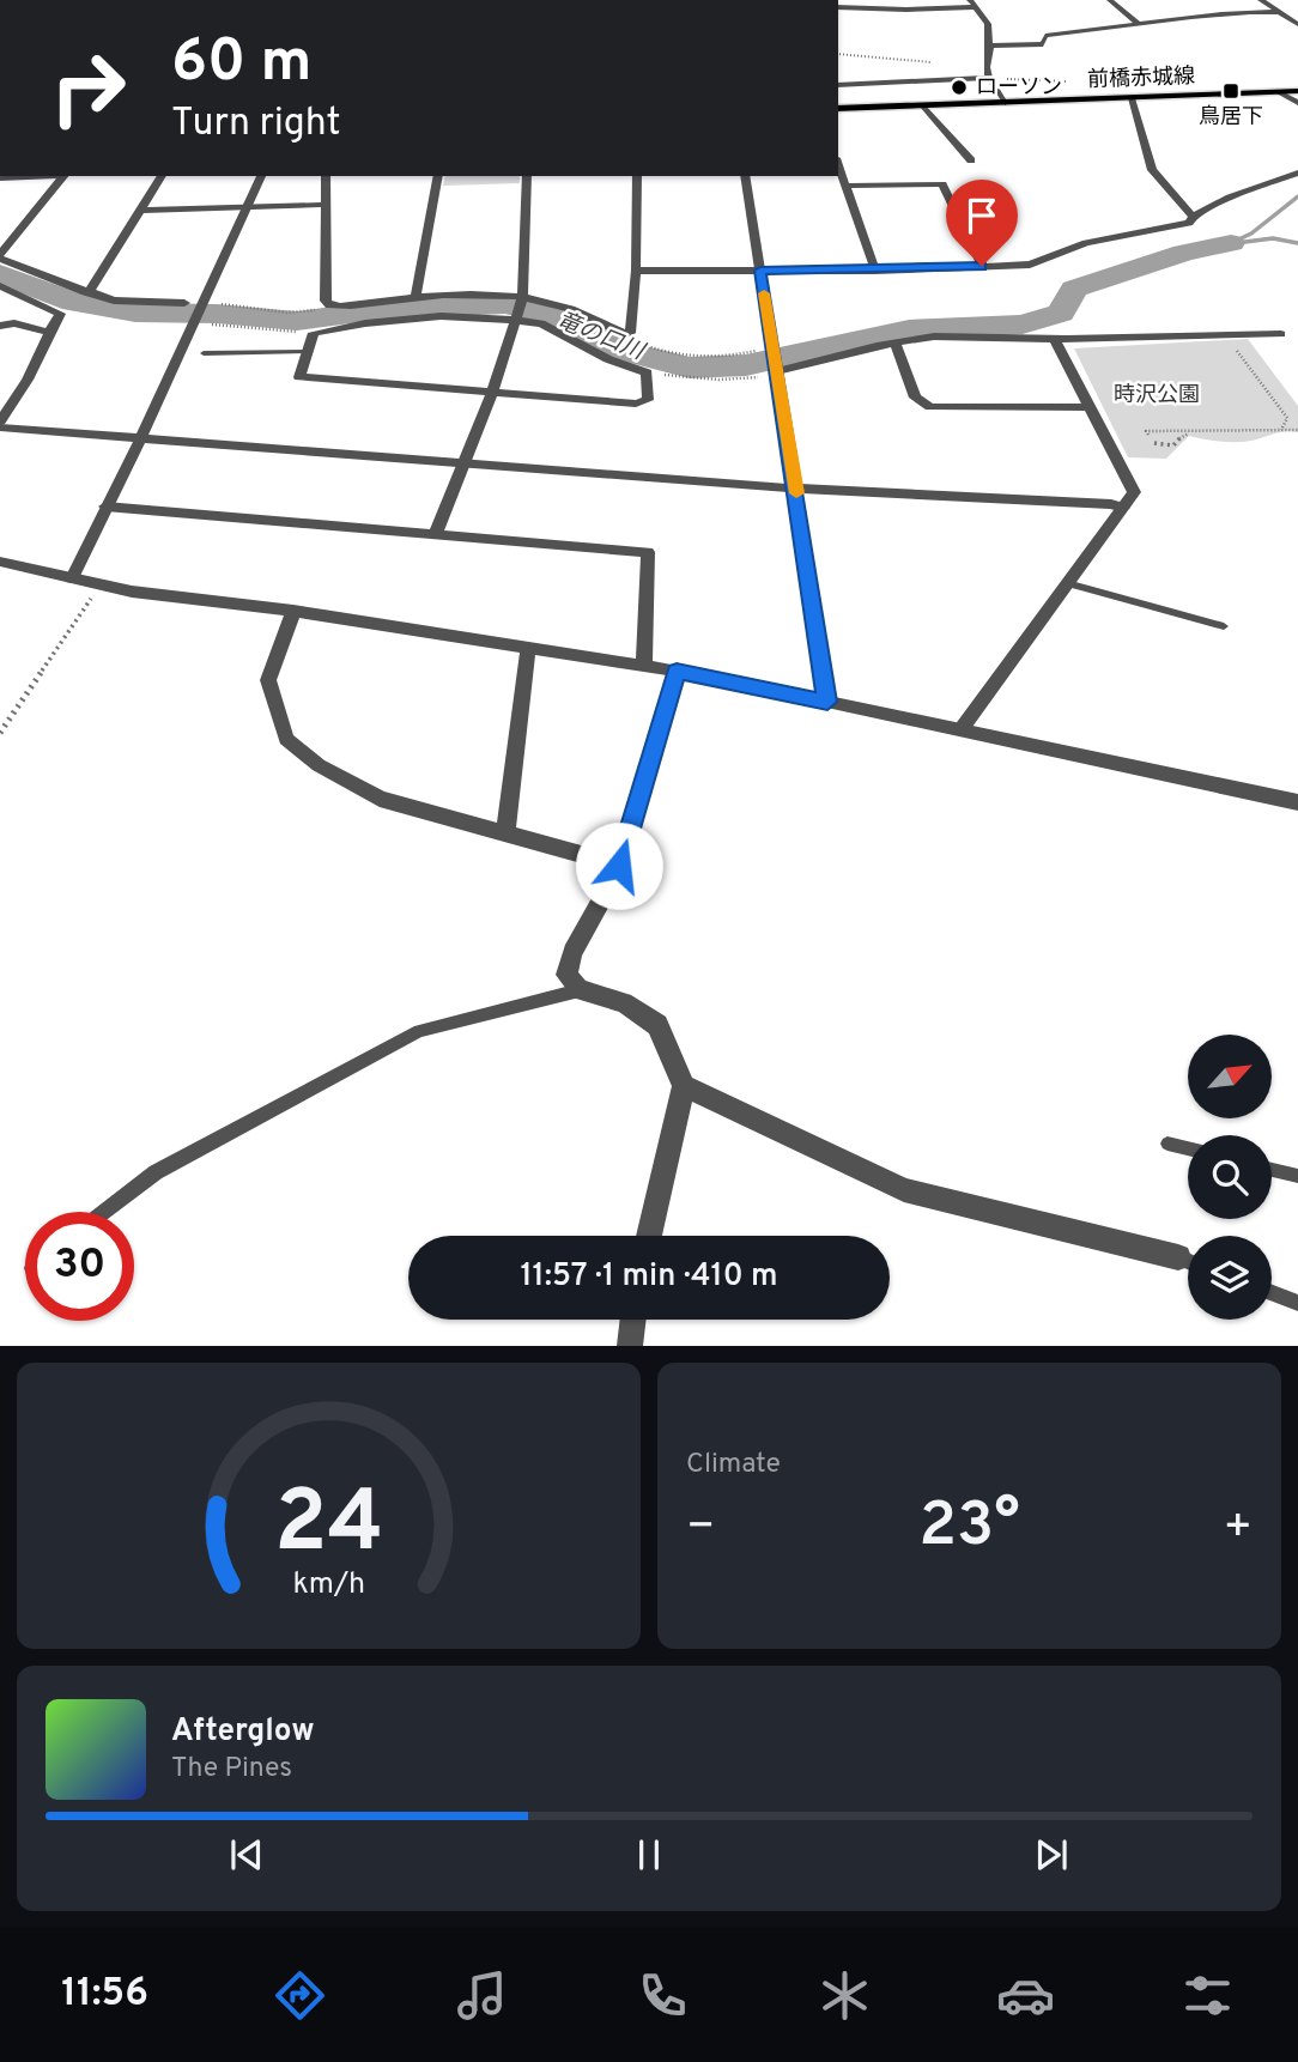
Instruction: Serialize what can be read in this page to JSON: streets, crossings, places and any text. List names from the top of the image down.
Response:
{
  "streets": {
    "main road": ["前橋赤城線"]
  },
  "water": ["竜の口川"],
  "parks": ["時沢公園"],
  "places": {
    "other": ["ローソン"],
    "transit": ["鳥居下"]
  },
  "north": "top right",
  "page": {
    "turn": ["60 m", "Turn right"],
    "limit": "30",
    "trip": "11:57 · 1 min · 410 m",
    "tile": "Climate",
    "heat": ["−", "23°", "+"],
    "song": ["Afterglow", "The Pines"],
    "tabs": "11:56",
    "gauge": ["24", "km/h"]
  }
}
